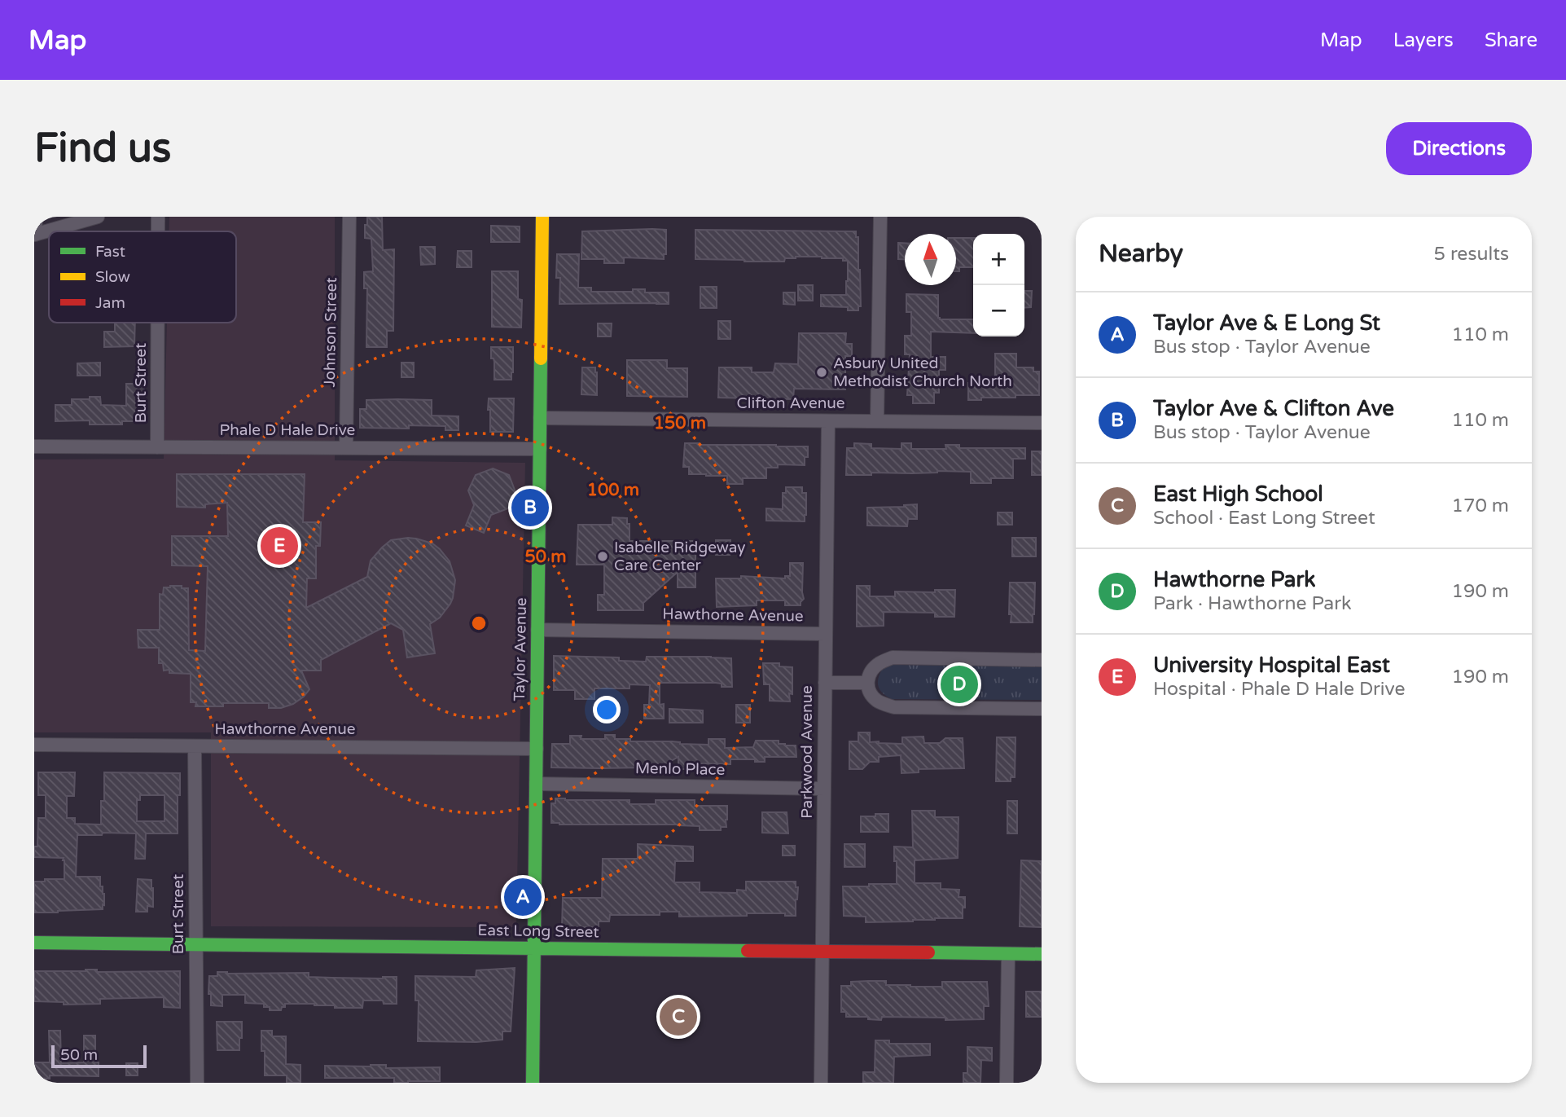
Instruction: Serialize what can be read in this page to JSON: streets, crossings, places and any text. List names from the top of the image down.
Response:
{
  "streets": {
    "street": [
      "Johnson Street",
      "Burt Street",
      "Clifton Avenue",
      "Phale D Hale Drive",
      "Hawthorne Avenue",
      "Taylor Avenue",
      "Parkwood Avenue",
      "Menlo Place",
      "East Long Street"
    ]
  },
  "crossings": [
    ["Johnson Street", "Phale D Hale Drive"],
    ["Burt Street", "Phale D Hale Drive"],
    ["Burt Street", "Hawthorne Avenue"],
    ["Burt Street", "East Long Street"],
    ["Clifton Avenue", "Taylor Avenue"],
    ["Clifton Avenue", "Parkwood Avenue"],
    ["Phale D Hale Drive", "Taylor Avenue"],
    ["Hawthorne Avenue", "Taylor Avenue"],
    ["Hawthorne Avenue", "Parkwood Avenue"],
    ["Taylor Avenue", "Menlo Place"],
    ["Taylor Avenue", "East Long Street"],
    ["Parkwood Avenue", "Menlo Place"],
    ["Parkwood Avenue", "East Long Street"]
  ],
  "places": ["Asbury United Methodist Church North", "Isabelle Ridgeway Care Center"],
  "legend": ["Fast", "Slow", "Jam"],
  "scale_bar": "50 m",
  "north": "top",
  "page": {
    "header": "Map",
    "nav": ["Map", "Layers", "Share"],
    "buttons": "Directions",
    "title": "Find us",
    "heading": ["Nearby", "5 results"],
    "map_buttons": ["+", "−"],
    "list": [
      {
        "mark": "A",
        "name": "Taylor Ave & E Long St",
        "note": "Bus stop · Taylor Avenue",
        "value": "110 m"
      },
      {
        "mark": "B",
        "name": "Taylor Ave & Clifton Ave",
        "note": "Bus stop · Taylor Avenue",
        "value": "110 m"
      },
      {
        "mark": "C",
        "name": "East High School",
        "note": "School · East Long Street",
        "value": "170 m"
      },
      {
        "mark": "D",
        "name": "Hawthorne Park",
        "note": "Park · Hawthorne Park",
        "value": "190 m"
      },
      {
        "mark": "E",
        "name": "University Hospital East",
        "note": "Hospital · Phale D Hale Drive",
        "value": "190 m"
      }
    ],
    "pins": [
      "B",
      "E",
      "D",
      "A",
      "C"
    ],
    "scale": "50 m"
  },
  "rings": ["150 m", "100 m", "50 m"]
}
